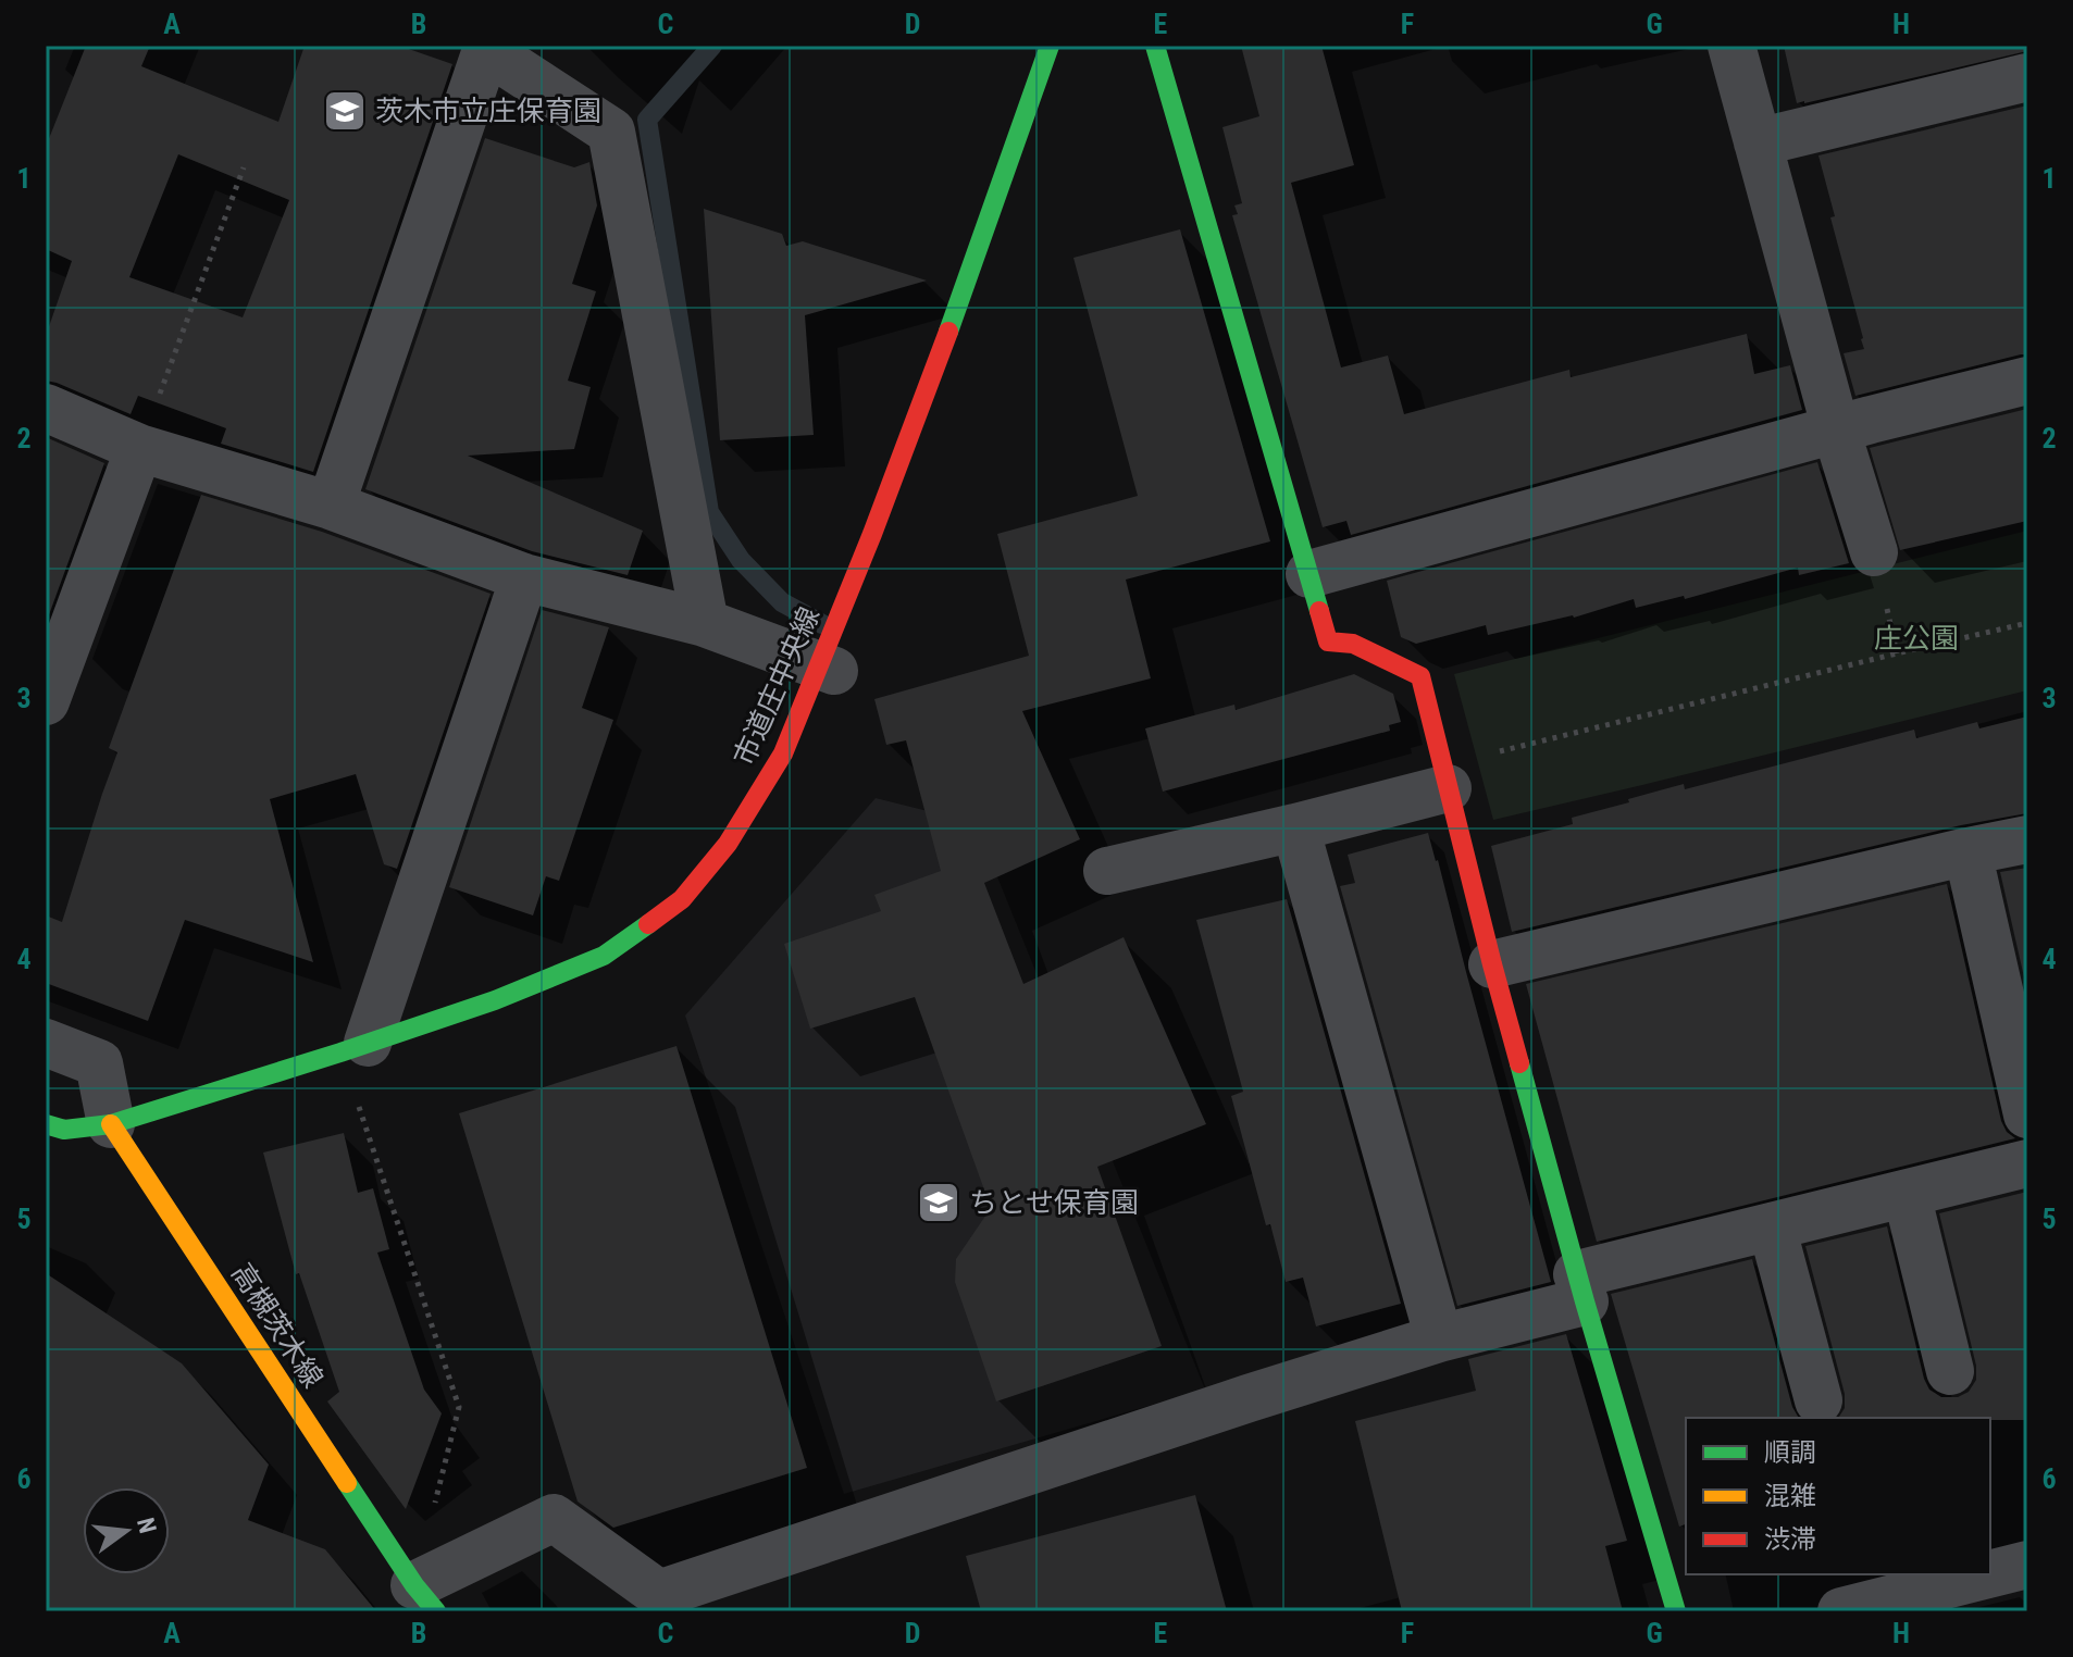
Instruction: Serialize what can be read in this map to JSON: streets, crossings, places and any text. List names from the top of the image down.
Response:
{
  "streets": {
    "street": ["市道庄中央線", "高槻茨木線"]
  },
  "crossings": [
    ["市道庄中央線", "高槻茨木線"]
  ],
  "parks": ["庄公園"],
  "places": {
    "school or university": ["茨木市立庄保育園", "ちとせ保育園"]
  },
  "legend": ["順調", "混雑", "渋滞"],
  "north": "right",
  "grid": {
    "columns": [
      "A",
      "B",
      "C",
      "D",
      "E",
      "F",
      "G",
      "H"
    ],
    "rows": [
      "1",
      "2",
      "3",
      "4",
      "5",
      "6"
    ]
  }
}
